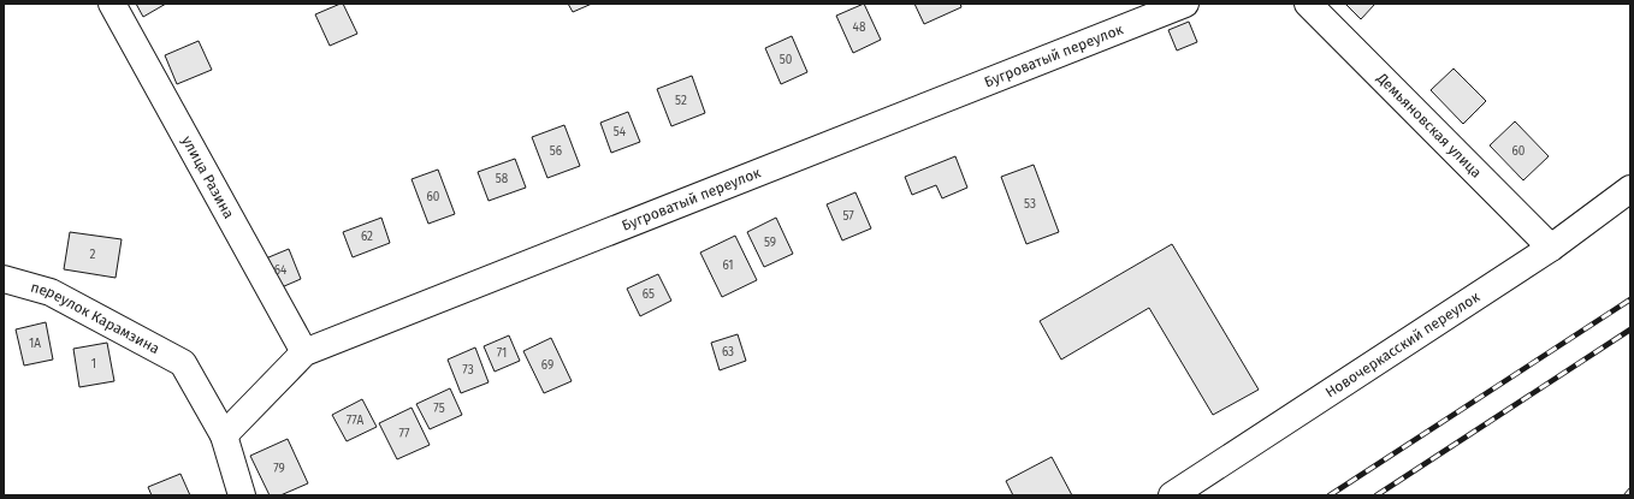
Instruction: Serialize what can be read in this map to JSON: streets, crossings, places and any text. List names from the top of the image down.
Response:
{
  "streets": {
    "street": [
      "Бугроватый переулок",
      "Демьяновская улица",
      "улица Разина",
      "переулок Карамзина",
      "Новочеркасский переулок"
    ]
  },
  "crossings": [
    ["Бугроватый переулок", "улица Разина"],
    ["Бугроватый переулок", "переулок Карамзина"],
    ["Демьяновская улица", "Новочеркасский переулок"]
  ],
  "house_numbers": [
    "48",
    "50",
    "52",
    "54",
    "56",
    "60",
    "58",
    "60",
    "53",
    "57",
    "62",
    "59",
    "2",
    "61",
    "64",
    "65",
    "1А",
    "63",
    "71",
    "1",
    "69",
    "73",
    "75",
    "77А",
    "77",
    "79"
  ]
}
